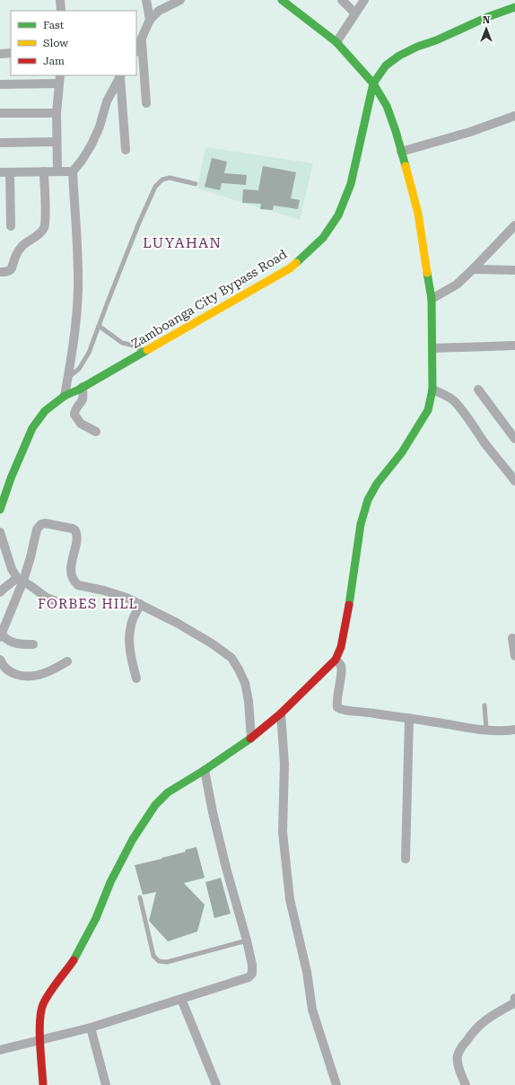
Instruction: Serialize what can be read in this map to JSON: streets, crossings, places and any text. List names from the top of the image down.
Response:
{
  "streets": {
    "street": ["Zamboanga City Bypass Road"]
  },
  "districts": ["LUYAHAN", "FORBES HILL"],
  "legend": ["Fast", "Slow", "Jam"],
  "north": "top"
}
